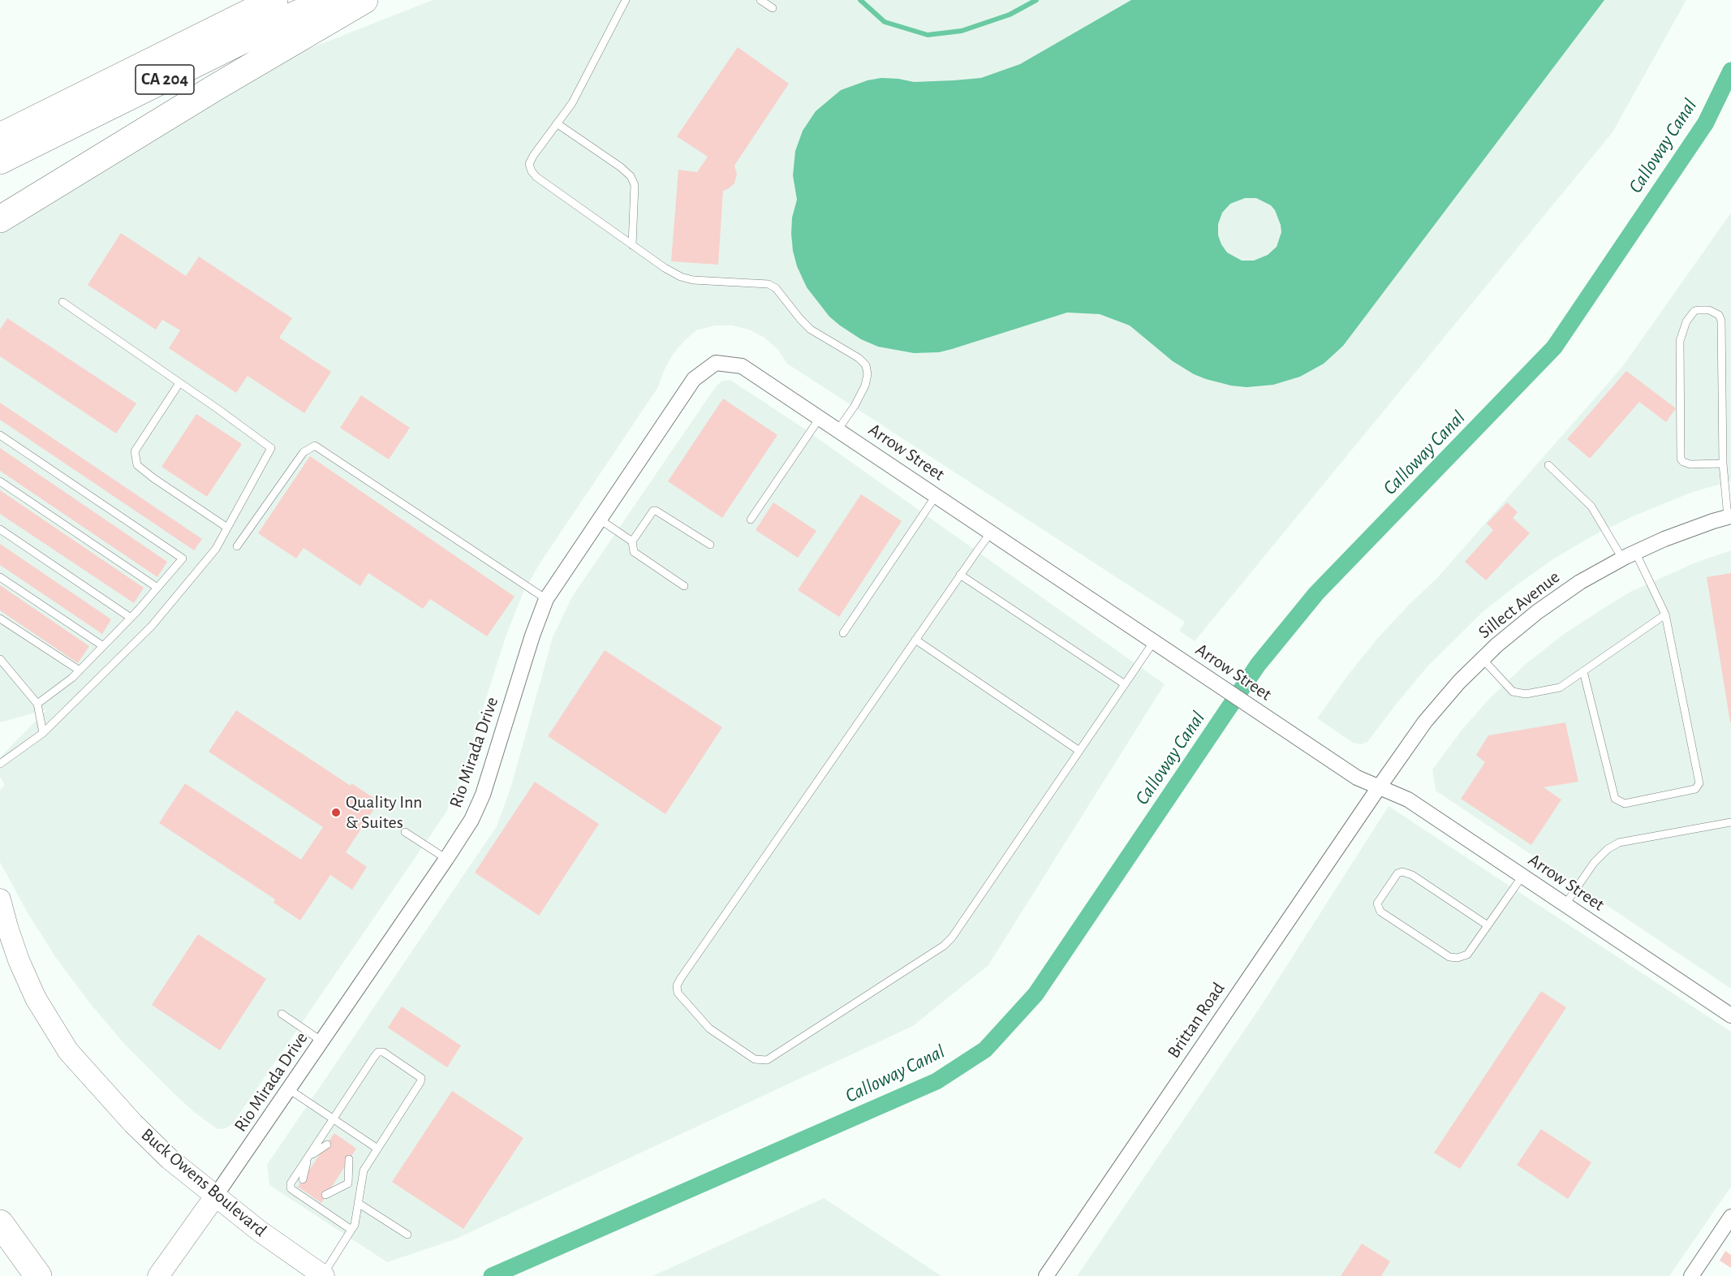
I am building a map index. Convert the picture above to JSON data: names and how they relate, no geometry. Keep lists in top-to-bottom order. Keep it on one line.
{"streets":{"highway":["CA 204"],"main road":["Buck Owens Boulevard"],"street":["Arrow Street","Sillect Avenue","Rio Mirada Drive","Brittan Road"]},"crossings":[["Arrow Street","Sillect Avenue"],["Arrow Street","Rio Mirada Drive"],["Arrow Street","Brittan Road"],["Sillect Avenue","Brittan Road"],["Rio Mirada Drive","Buck Owens Boulevard"]],"water":["Calloway Canal"],"places":["Quality Inn & Suites"]}
